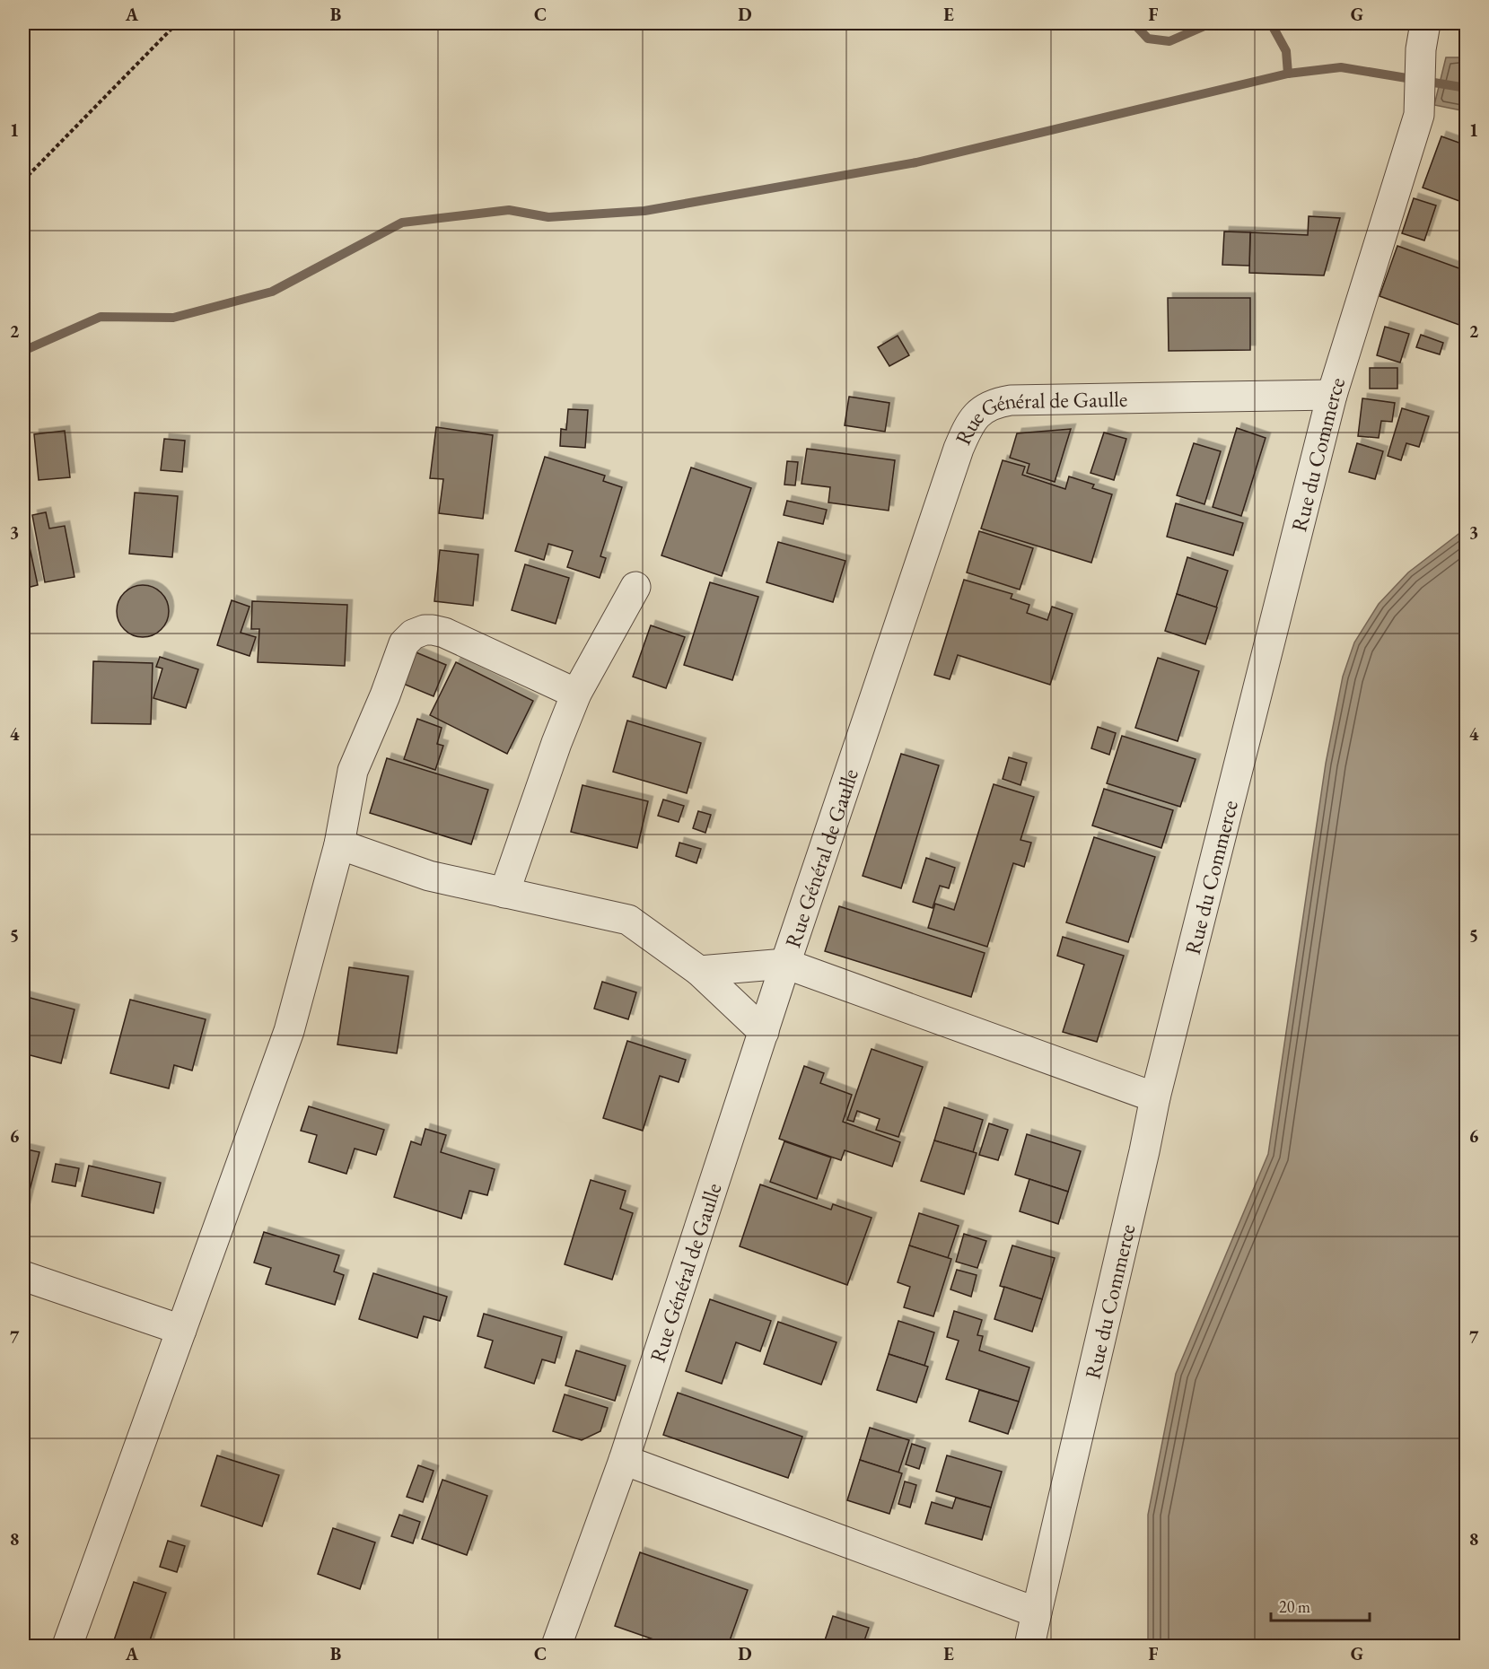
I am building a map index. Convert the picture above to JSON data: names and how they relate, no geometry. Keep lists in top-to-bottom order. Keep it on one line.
{"streets":{"street":["Rue Général de Gaulle","Rue du Commerce"]},"crossings":[["Rue Général de Gaulle","Rue du Commerce"]],"scale_bar":"20 m","grid":{"columns":["A","B","C","D","E","F","G"],"rows":["1","2","3","4","5","6","7","8"]}}
